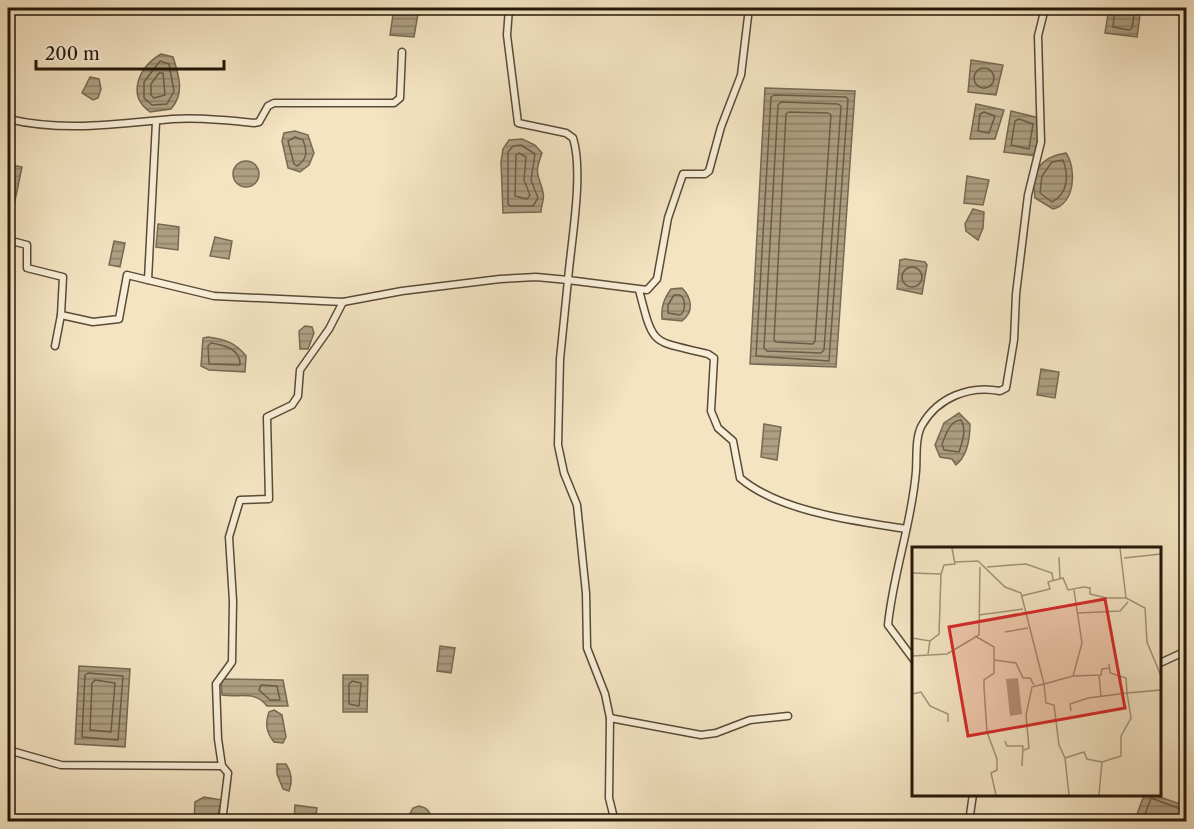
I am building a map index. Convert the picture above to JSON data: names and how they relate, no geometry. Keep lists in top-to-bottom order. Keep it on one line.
{"scale_bar":"200 m"}
